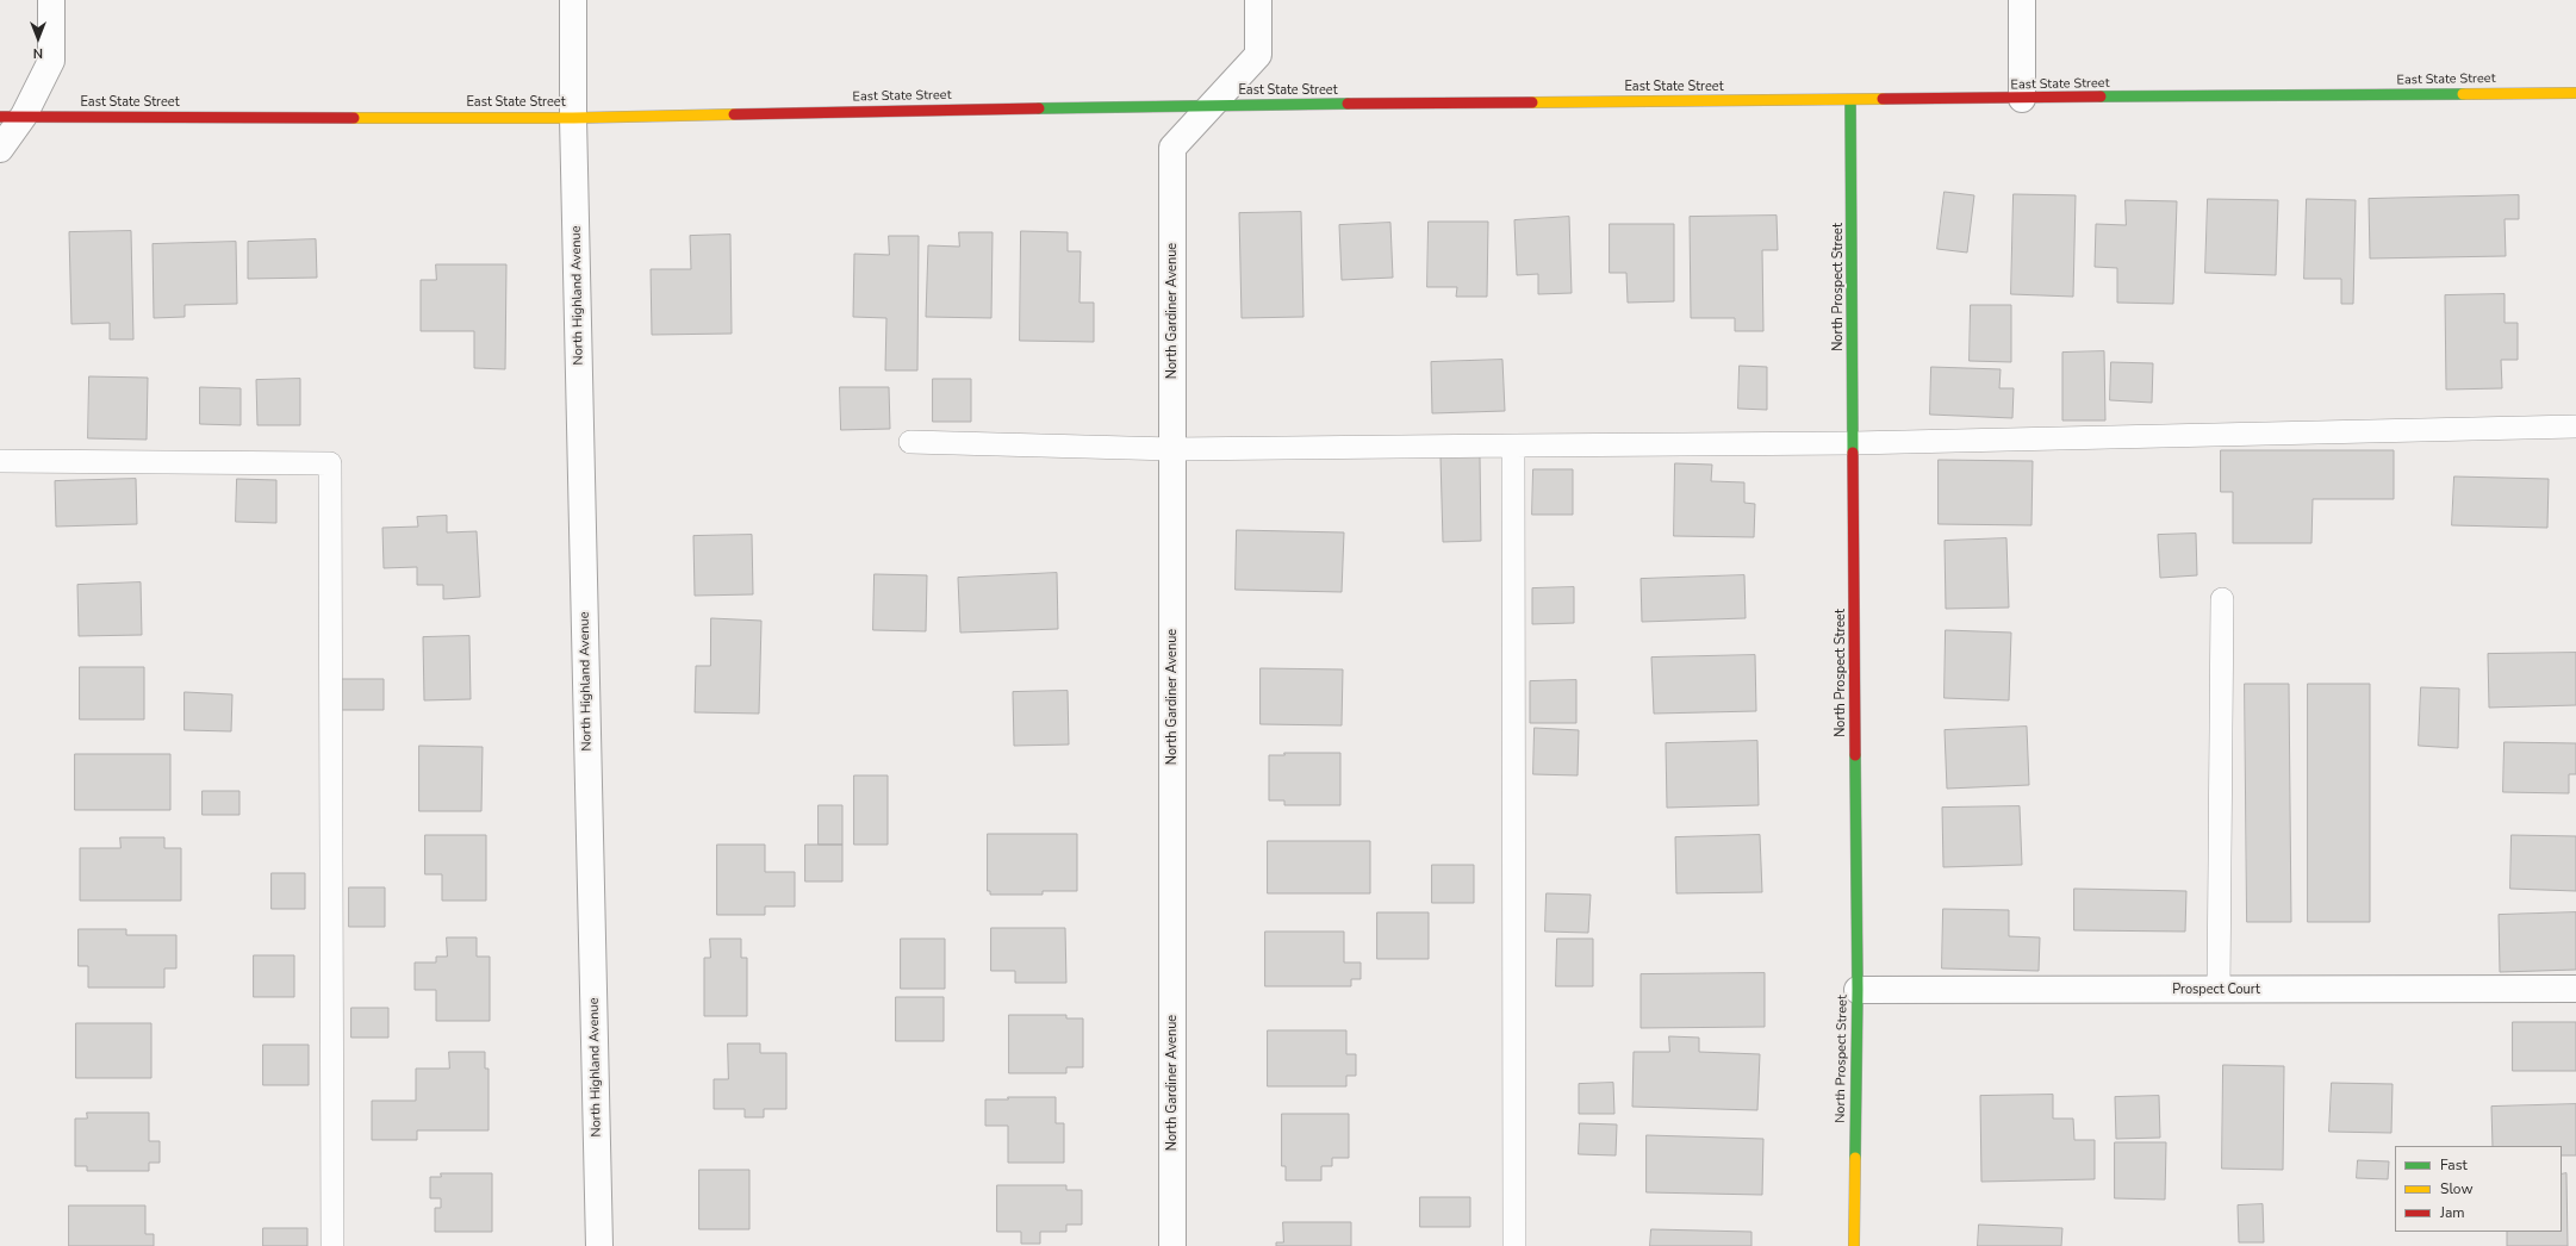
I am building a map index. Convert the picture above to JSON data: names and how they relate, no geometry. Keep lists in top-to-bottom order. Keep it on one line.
{"streets":{"main road":["East State Street","North Prospect Street"],"street":["North Highland Avenue","North Gardiner Avenue","Prospect Court"]},"crossings":[["East State Street","North Prospect Street"],["East State Street","North Highland Avenue"],["East State Street","North Gardiner Avenue"],["North Prospect Street","Prospect Court"]],"legend":["Fast","Slow","Jam"],"north":"bottom"}
